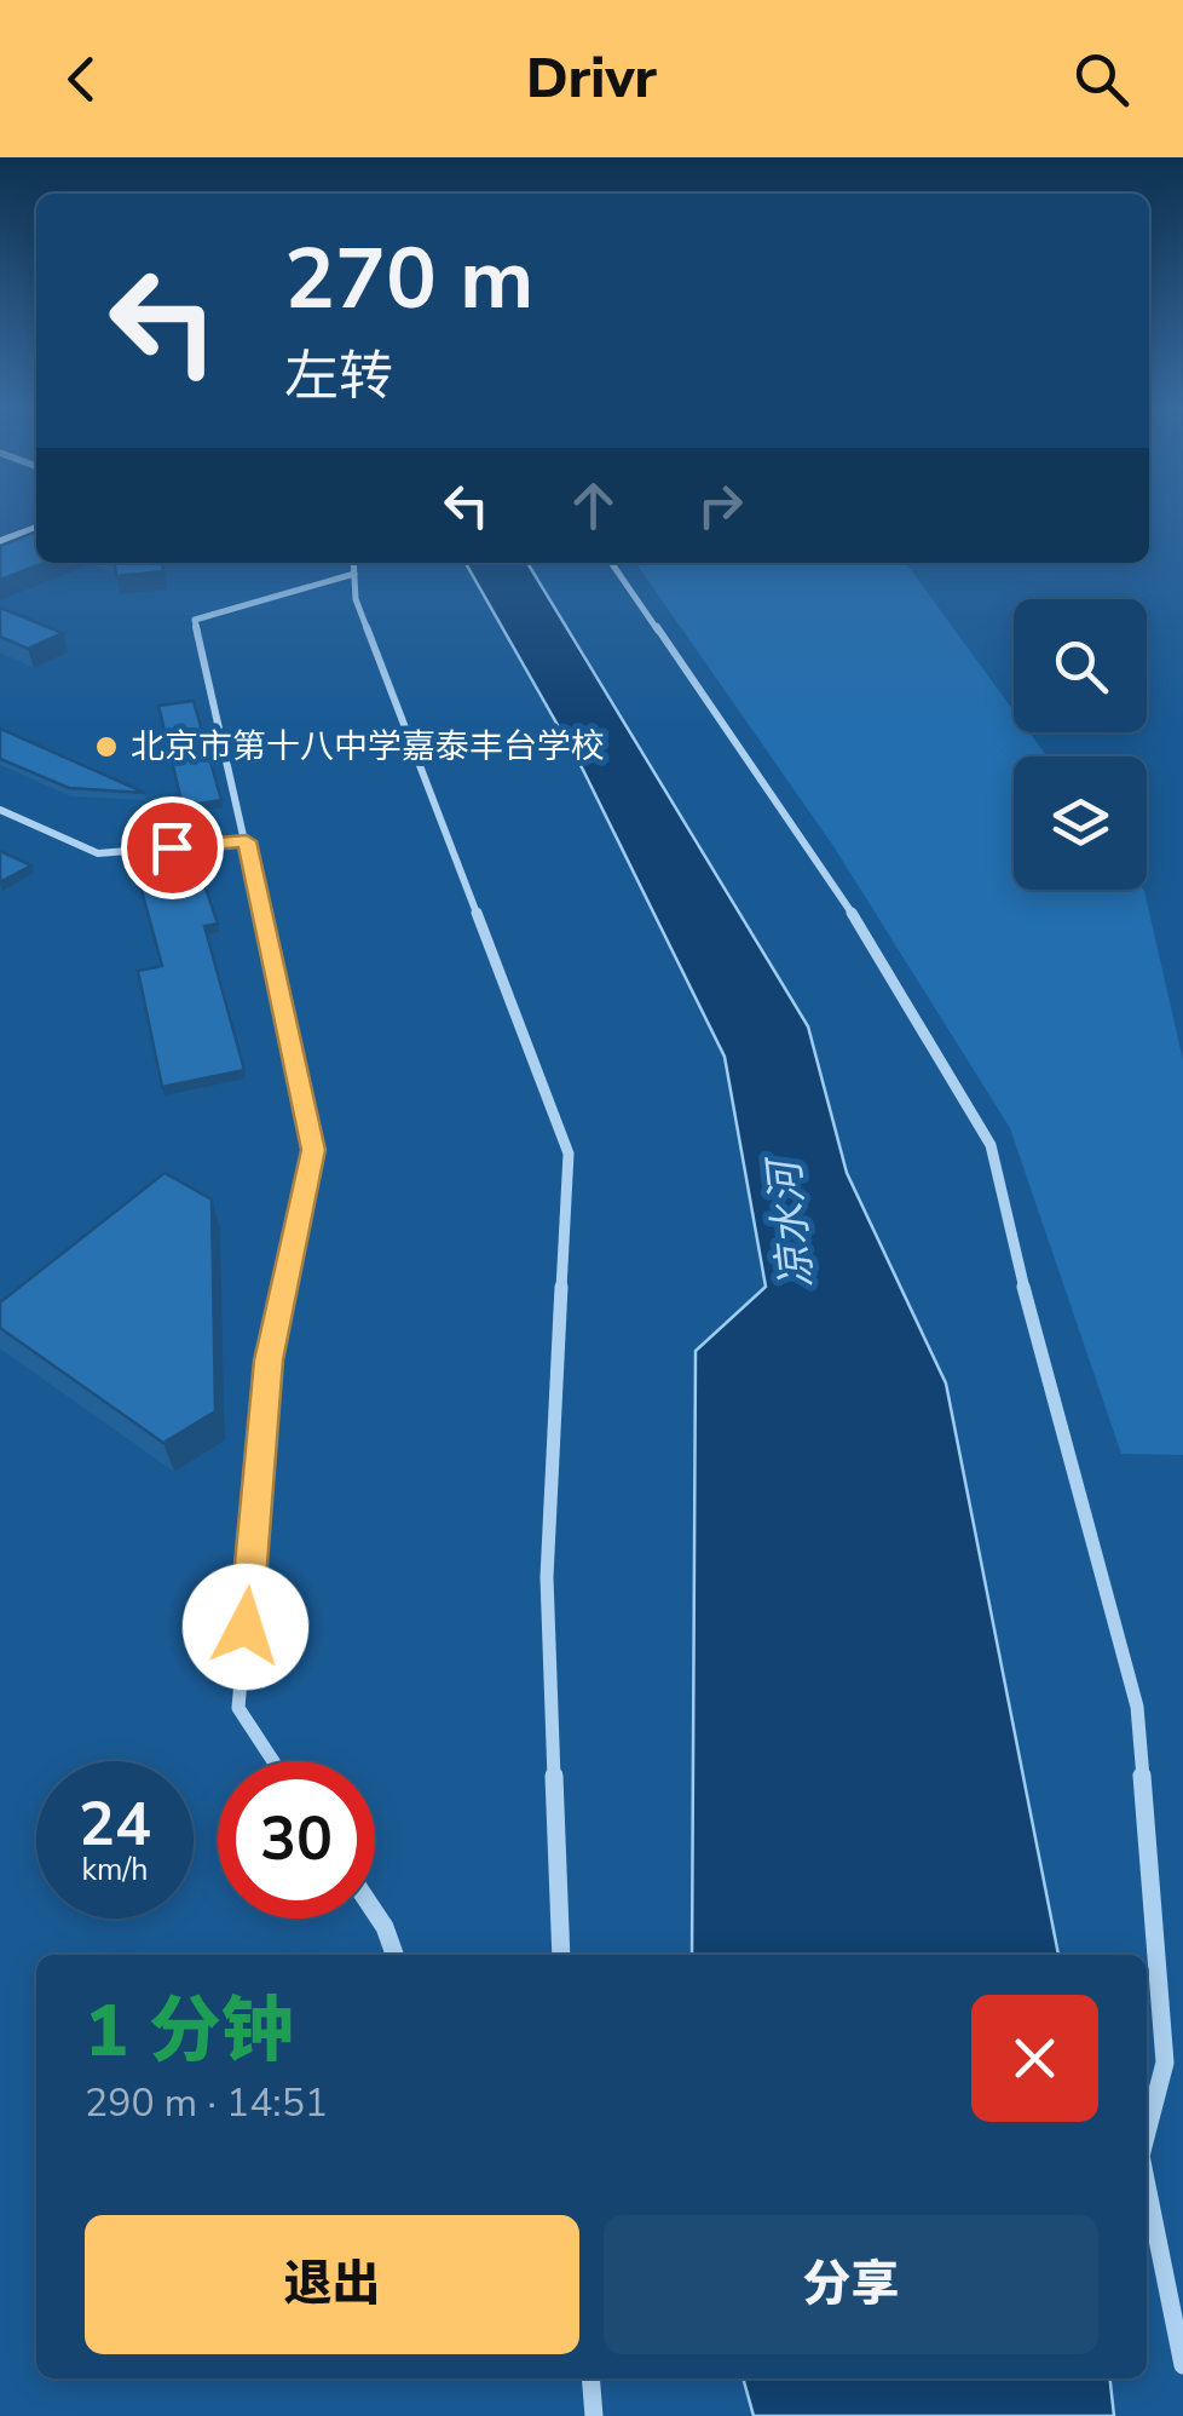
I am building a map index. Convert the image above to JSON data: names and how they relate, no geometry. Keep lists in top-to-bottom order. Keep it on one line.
{"water":["凉水河"],"places":["北京市第十八中学嘉泰丰台学校"],"page":{"header":"Drivr","turn":["270 m","左转"],"speed":"24 km/h","limit":"30","heading":["1 分钟","290 m · 14:51"],"buttons":["退出","分享"]}}
